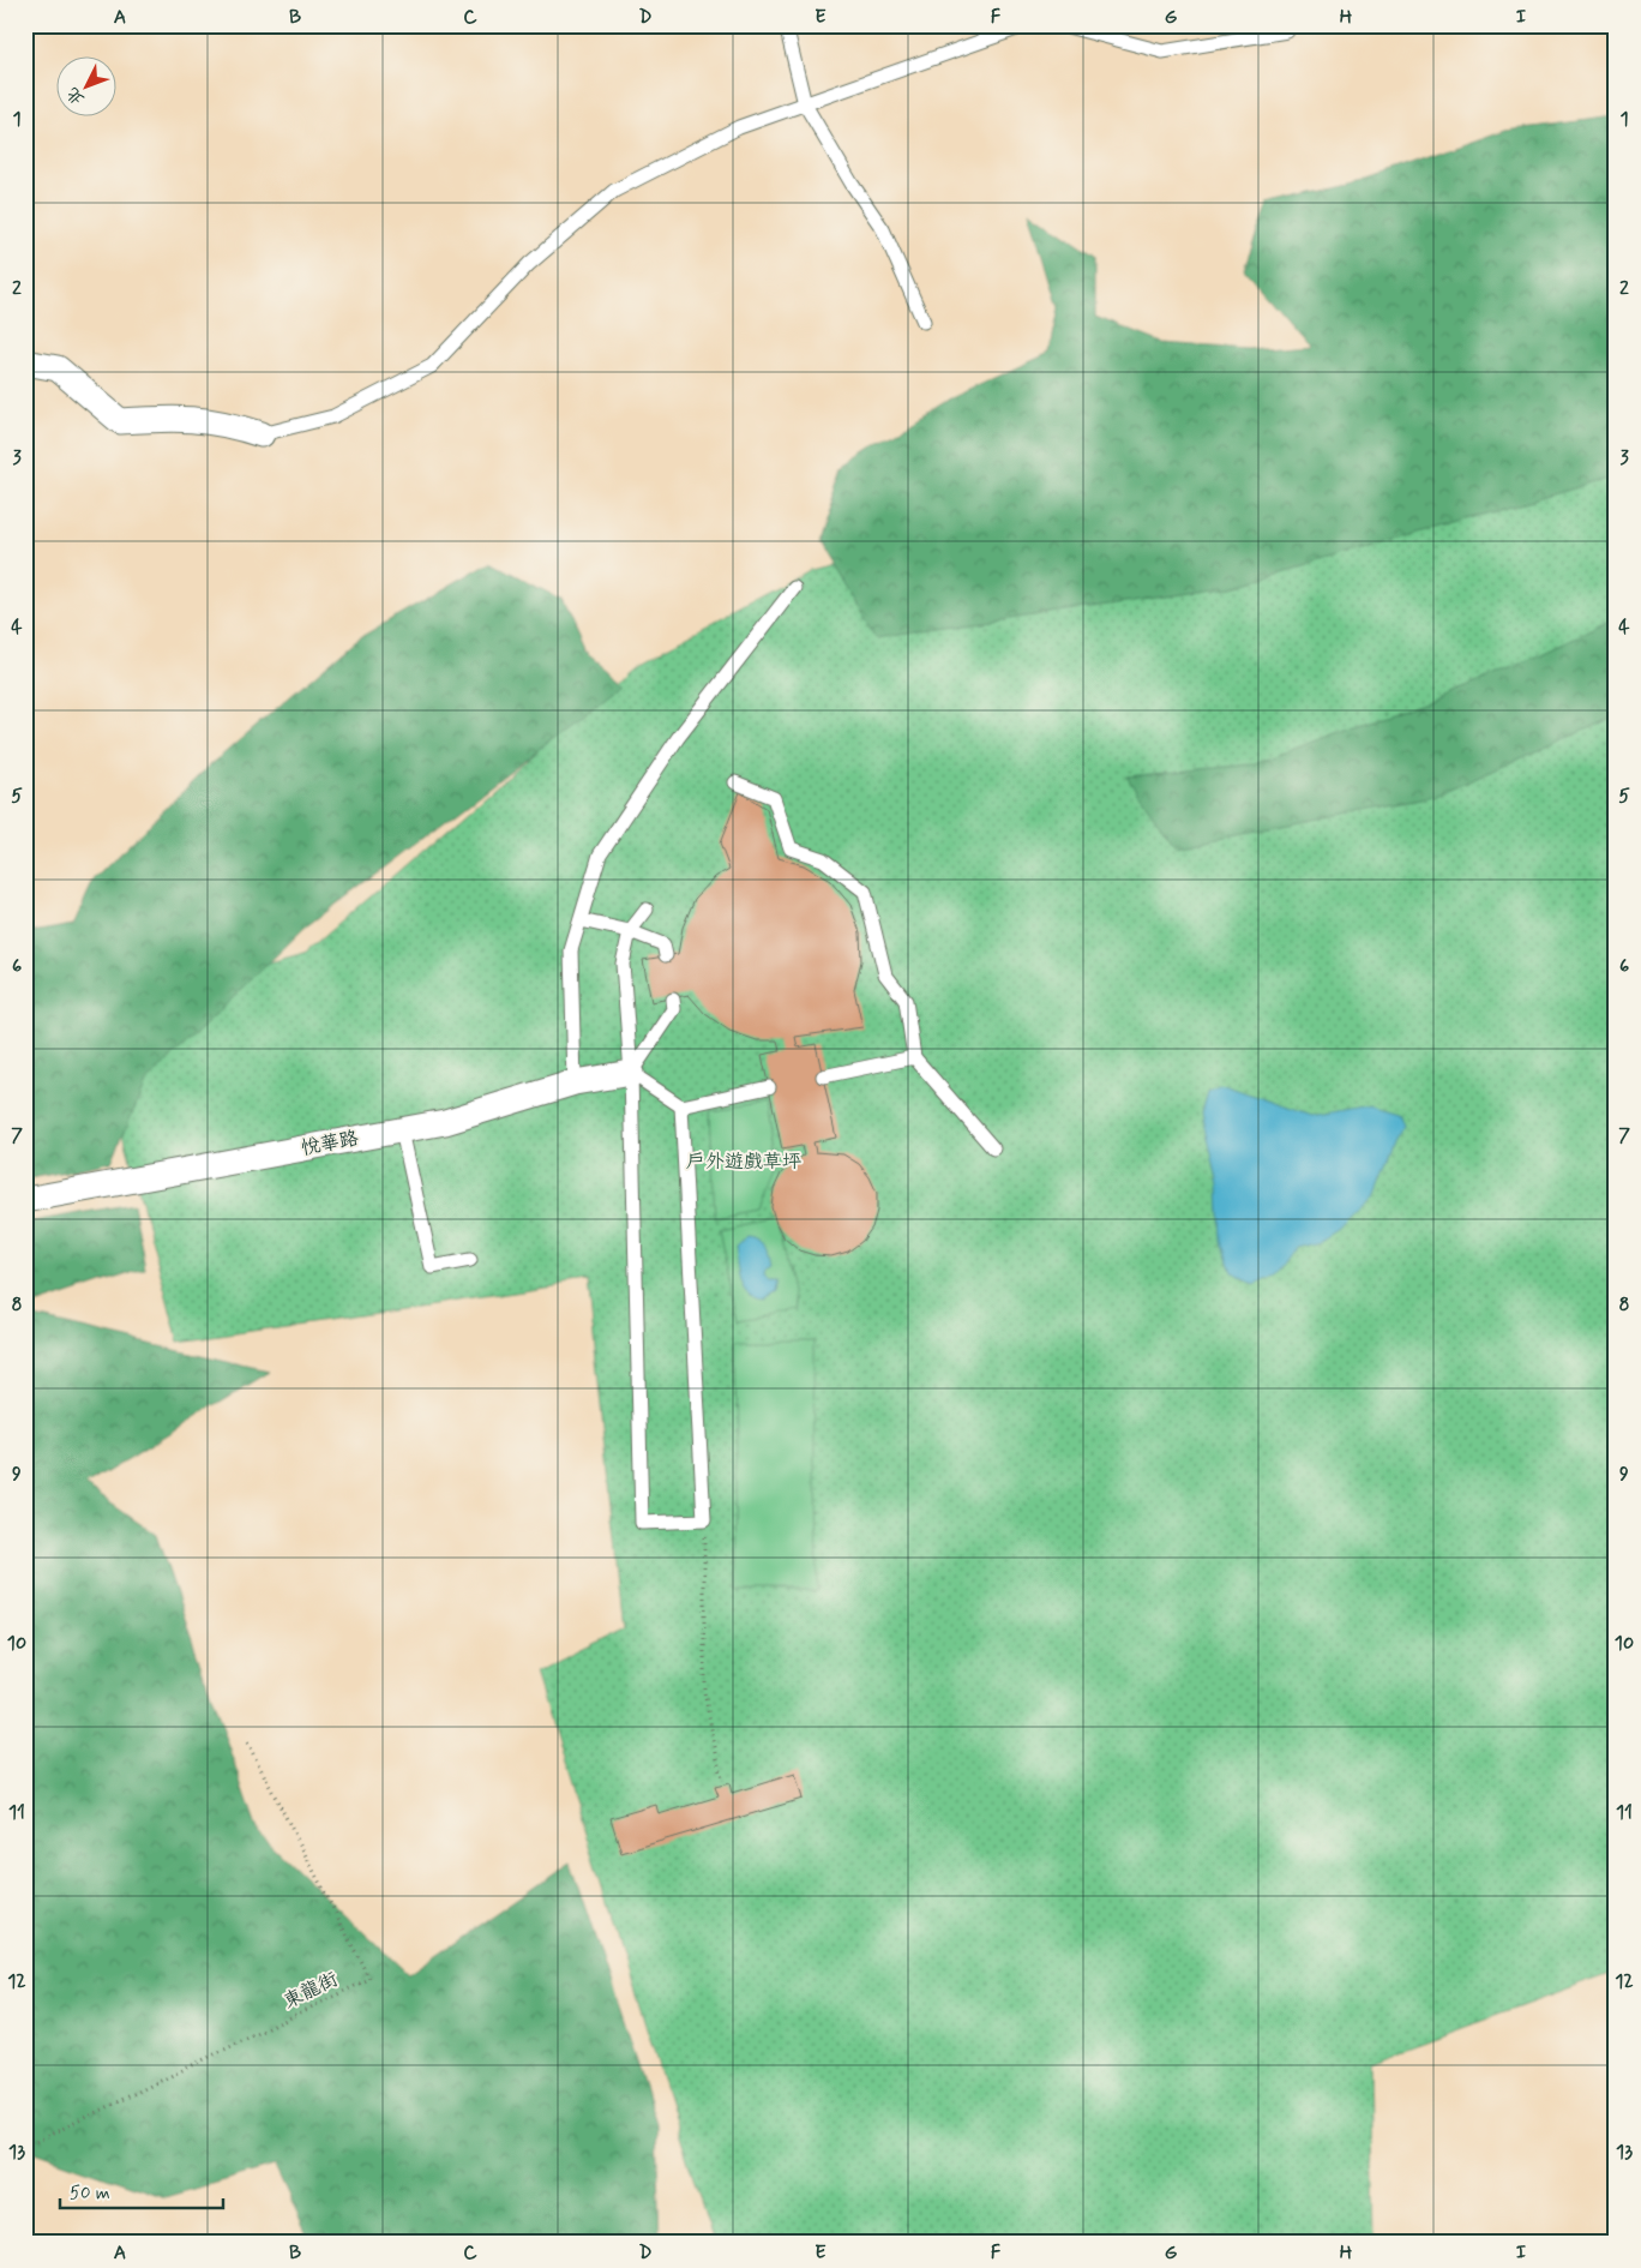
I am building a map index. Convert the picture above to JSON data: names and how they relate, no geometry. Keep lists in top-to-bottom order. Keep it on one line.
{"streets":{"street":["悅華路"],"path":["東龍街"]},"parks":["戶外遊戲草坪"],"scale_bar":"50 m","north":"bottom left","grid":{"columns":["A","B","C","D","E","F","G","H","I"],"rows":["1","2","3","4","5","6","7","8","9","10","11","12","13"]}}
